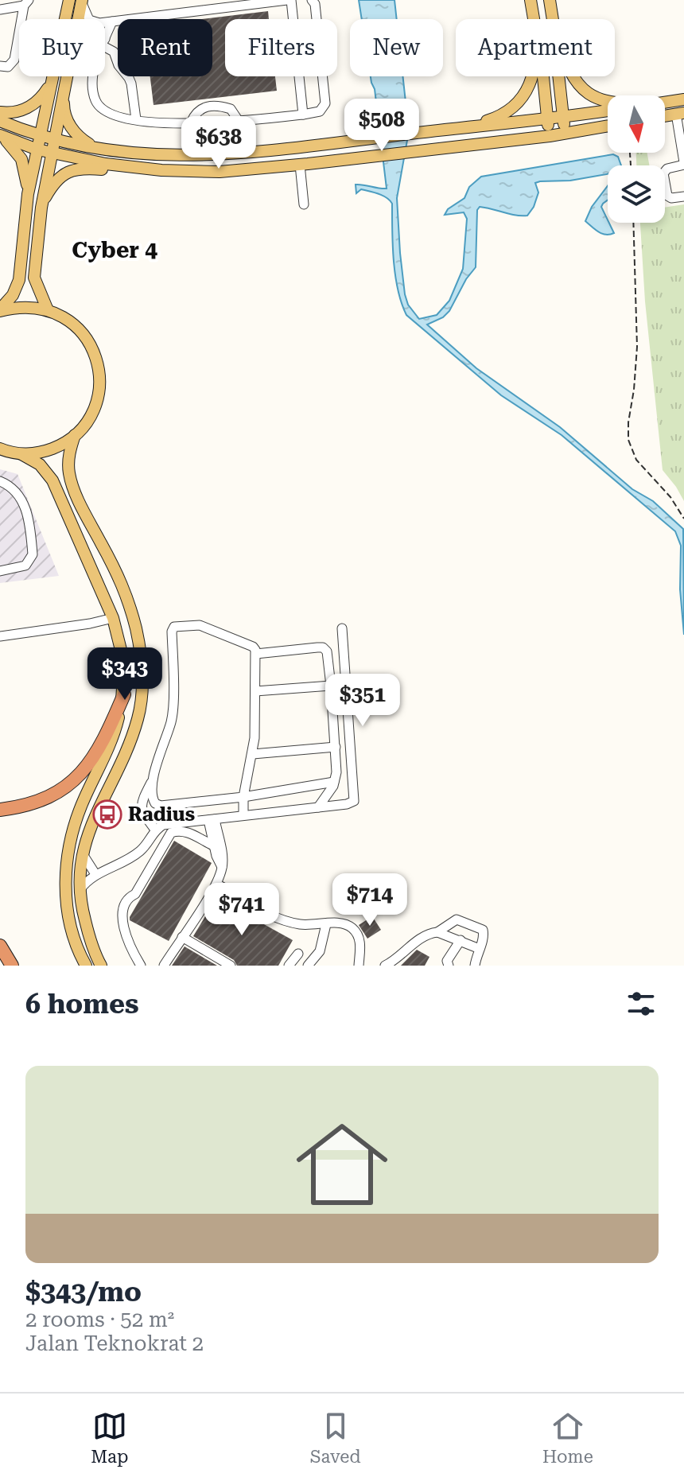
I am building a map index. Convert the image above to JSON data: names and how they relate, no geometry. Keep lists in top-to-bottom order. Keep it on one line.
{"districts":["Cyber 4"],"places":{"bus stop":["Radius"]},"north":"bottom","page":{"chip":["Buy","Rent","Filters","New","Apartment"],"price":["$508","$638","$343","$351","$714","$741"],"heading":"6 homes","list":[{"name":"$343/mo","note":"2 rooms · 52 m² · Jalan Teknokrat 2"}],"tabs":["Map","Saved","Home"]}}
